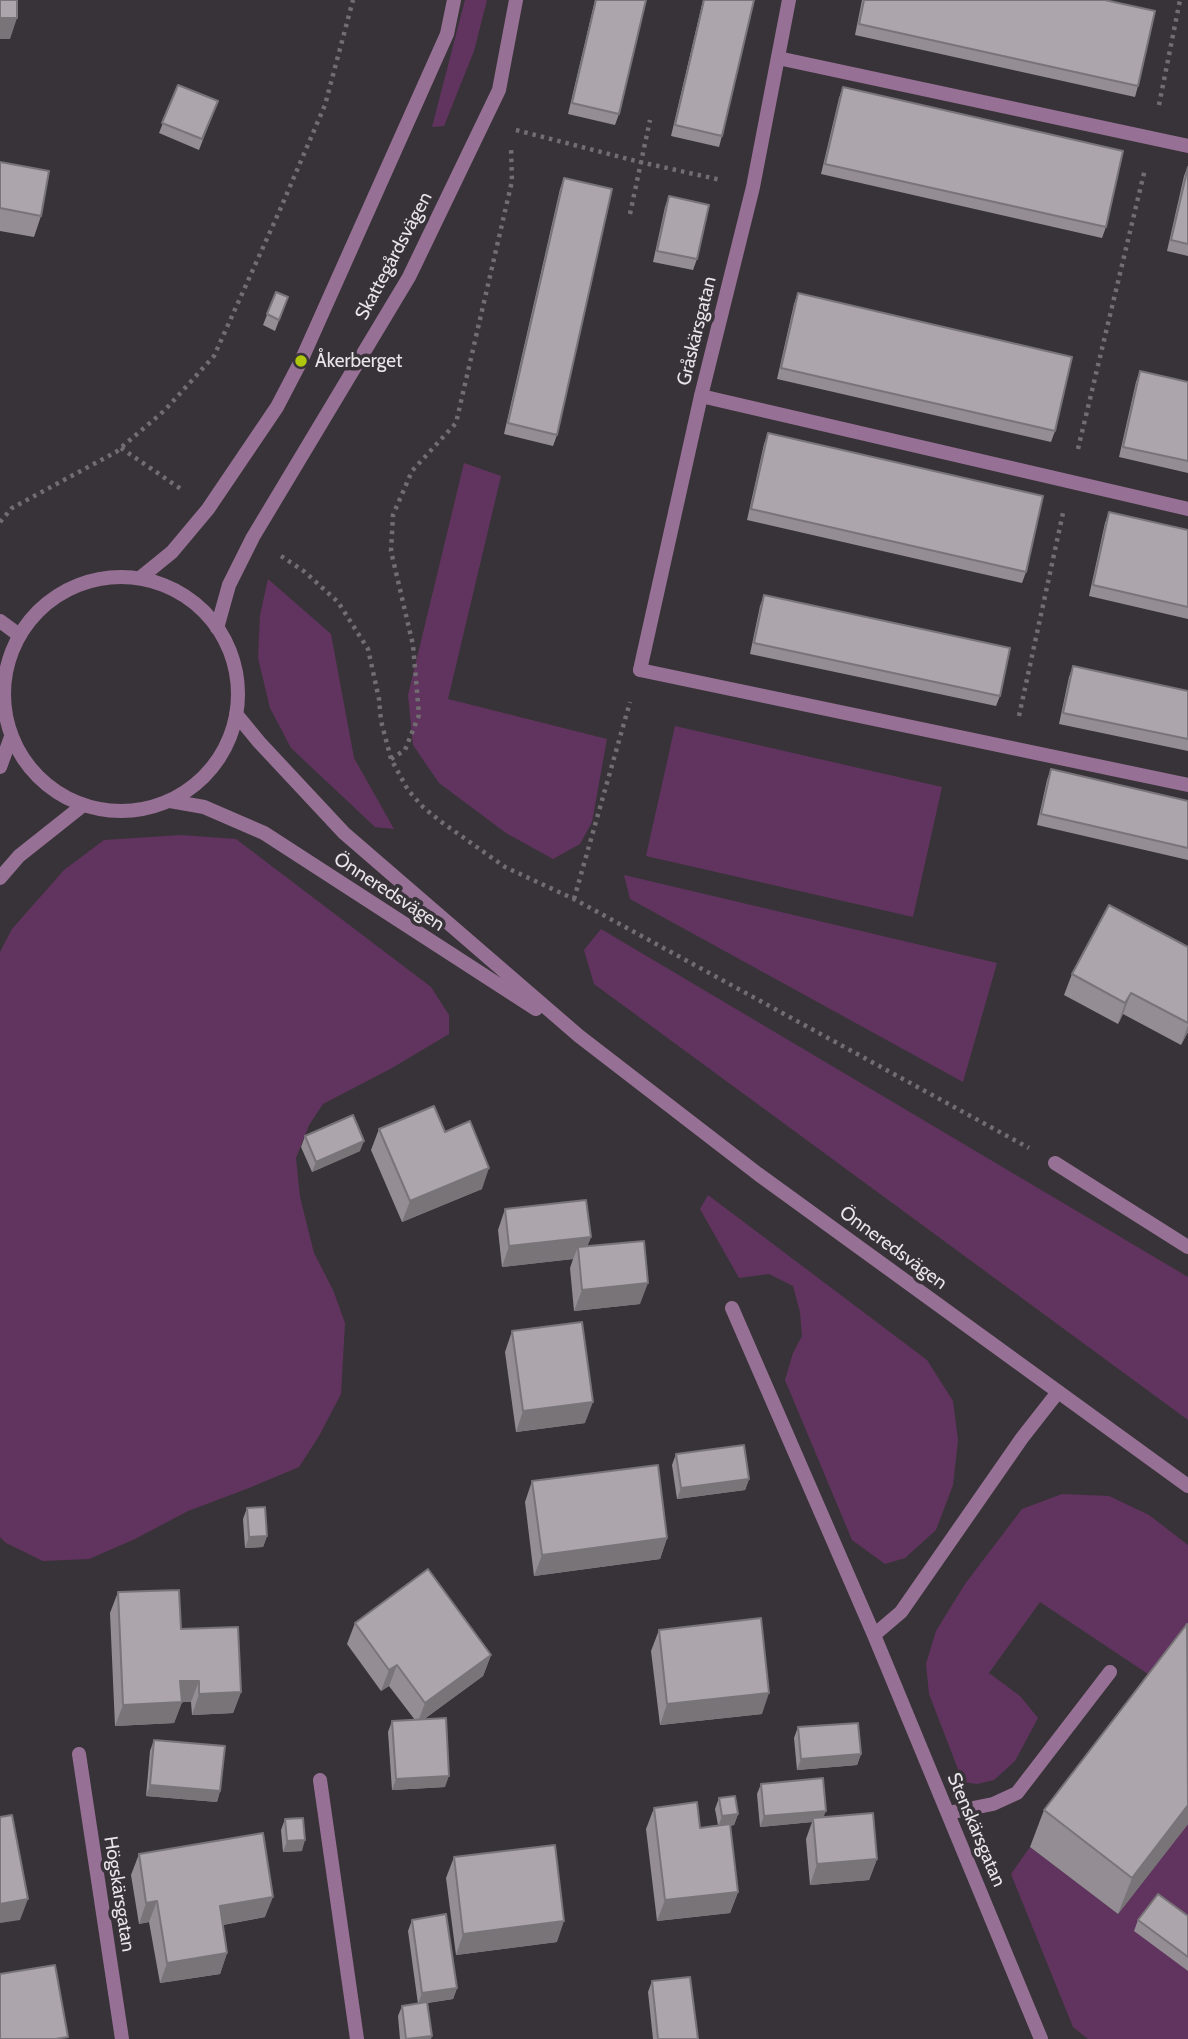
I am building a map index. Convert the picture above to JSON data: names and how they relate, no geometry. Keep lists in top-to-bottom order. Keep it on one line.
{"streets":{"street":["Skattegårdsvägen","Gråskärsgatan","Önneredsvägen","Stenskärsgatan","Högskärsgatan"]},"crossings":[["Skattegårdsvägen","Önneredsvägen"]],"places":["Åkerberget"]}
